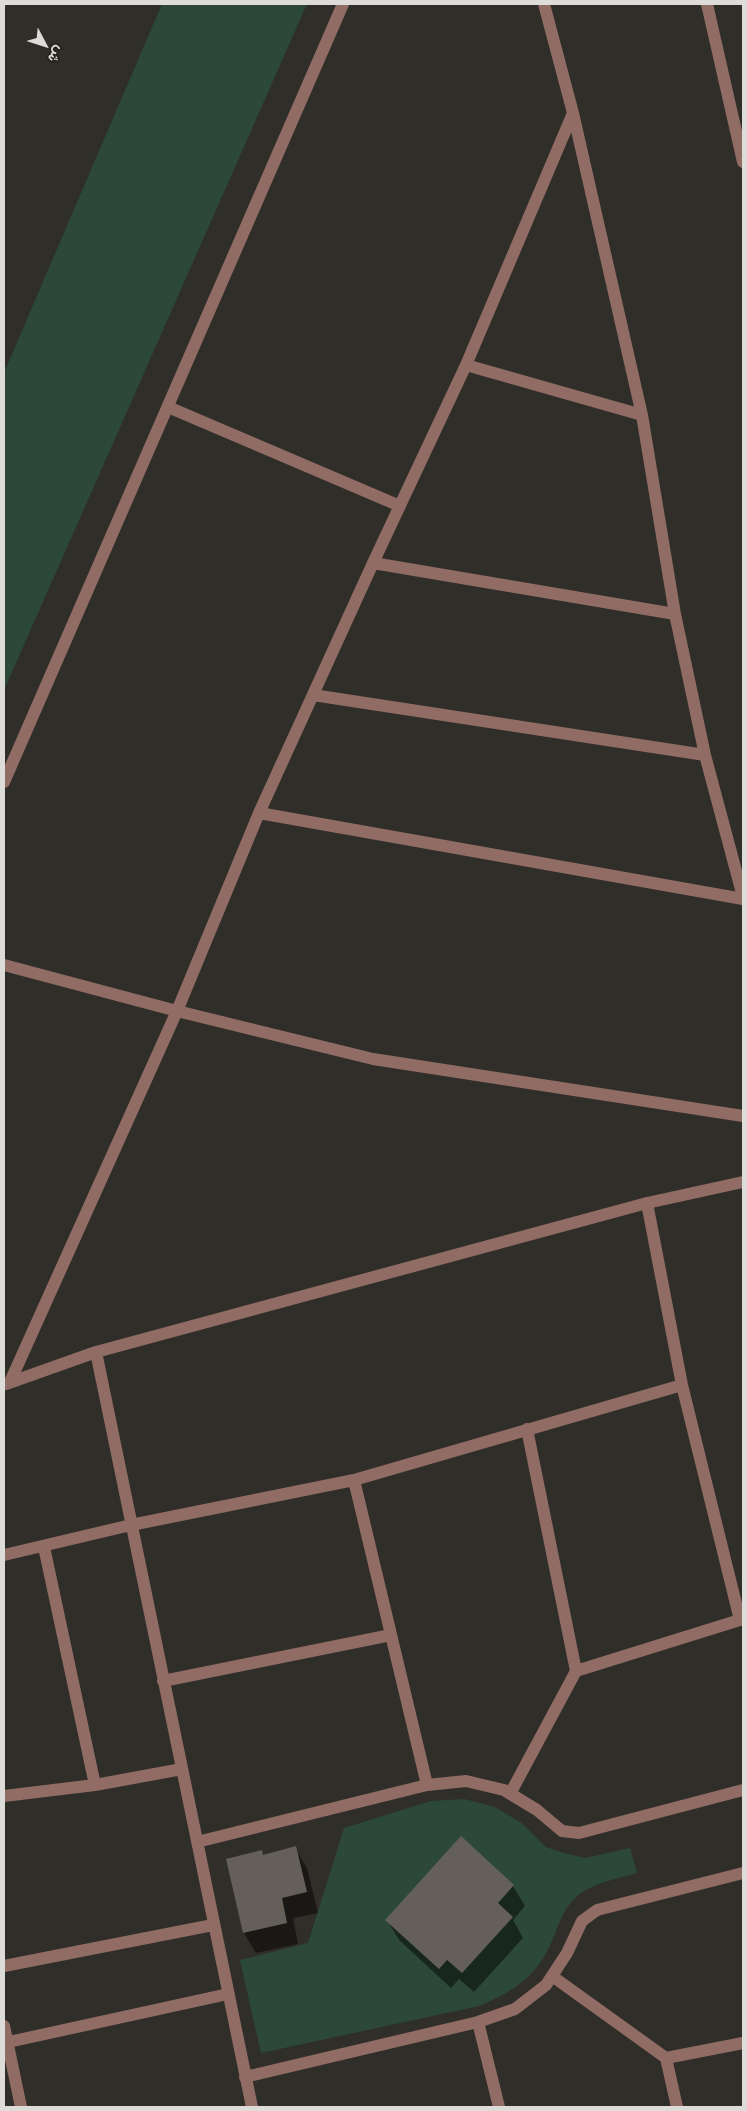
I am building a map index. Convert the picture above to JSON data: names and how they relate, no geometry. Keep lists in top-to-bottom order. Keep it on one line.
{"north":"bottom right"}
